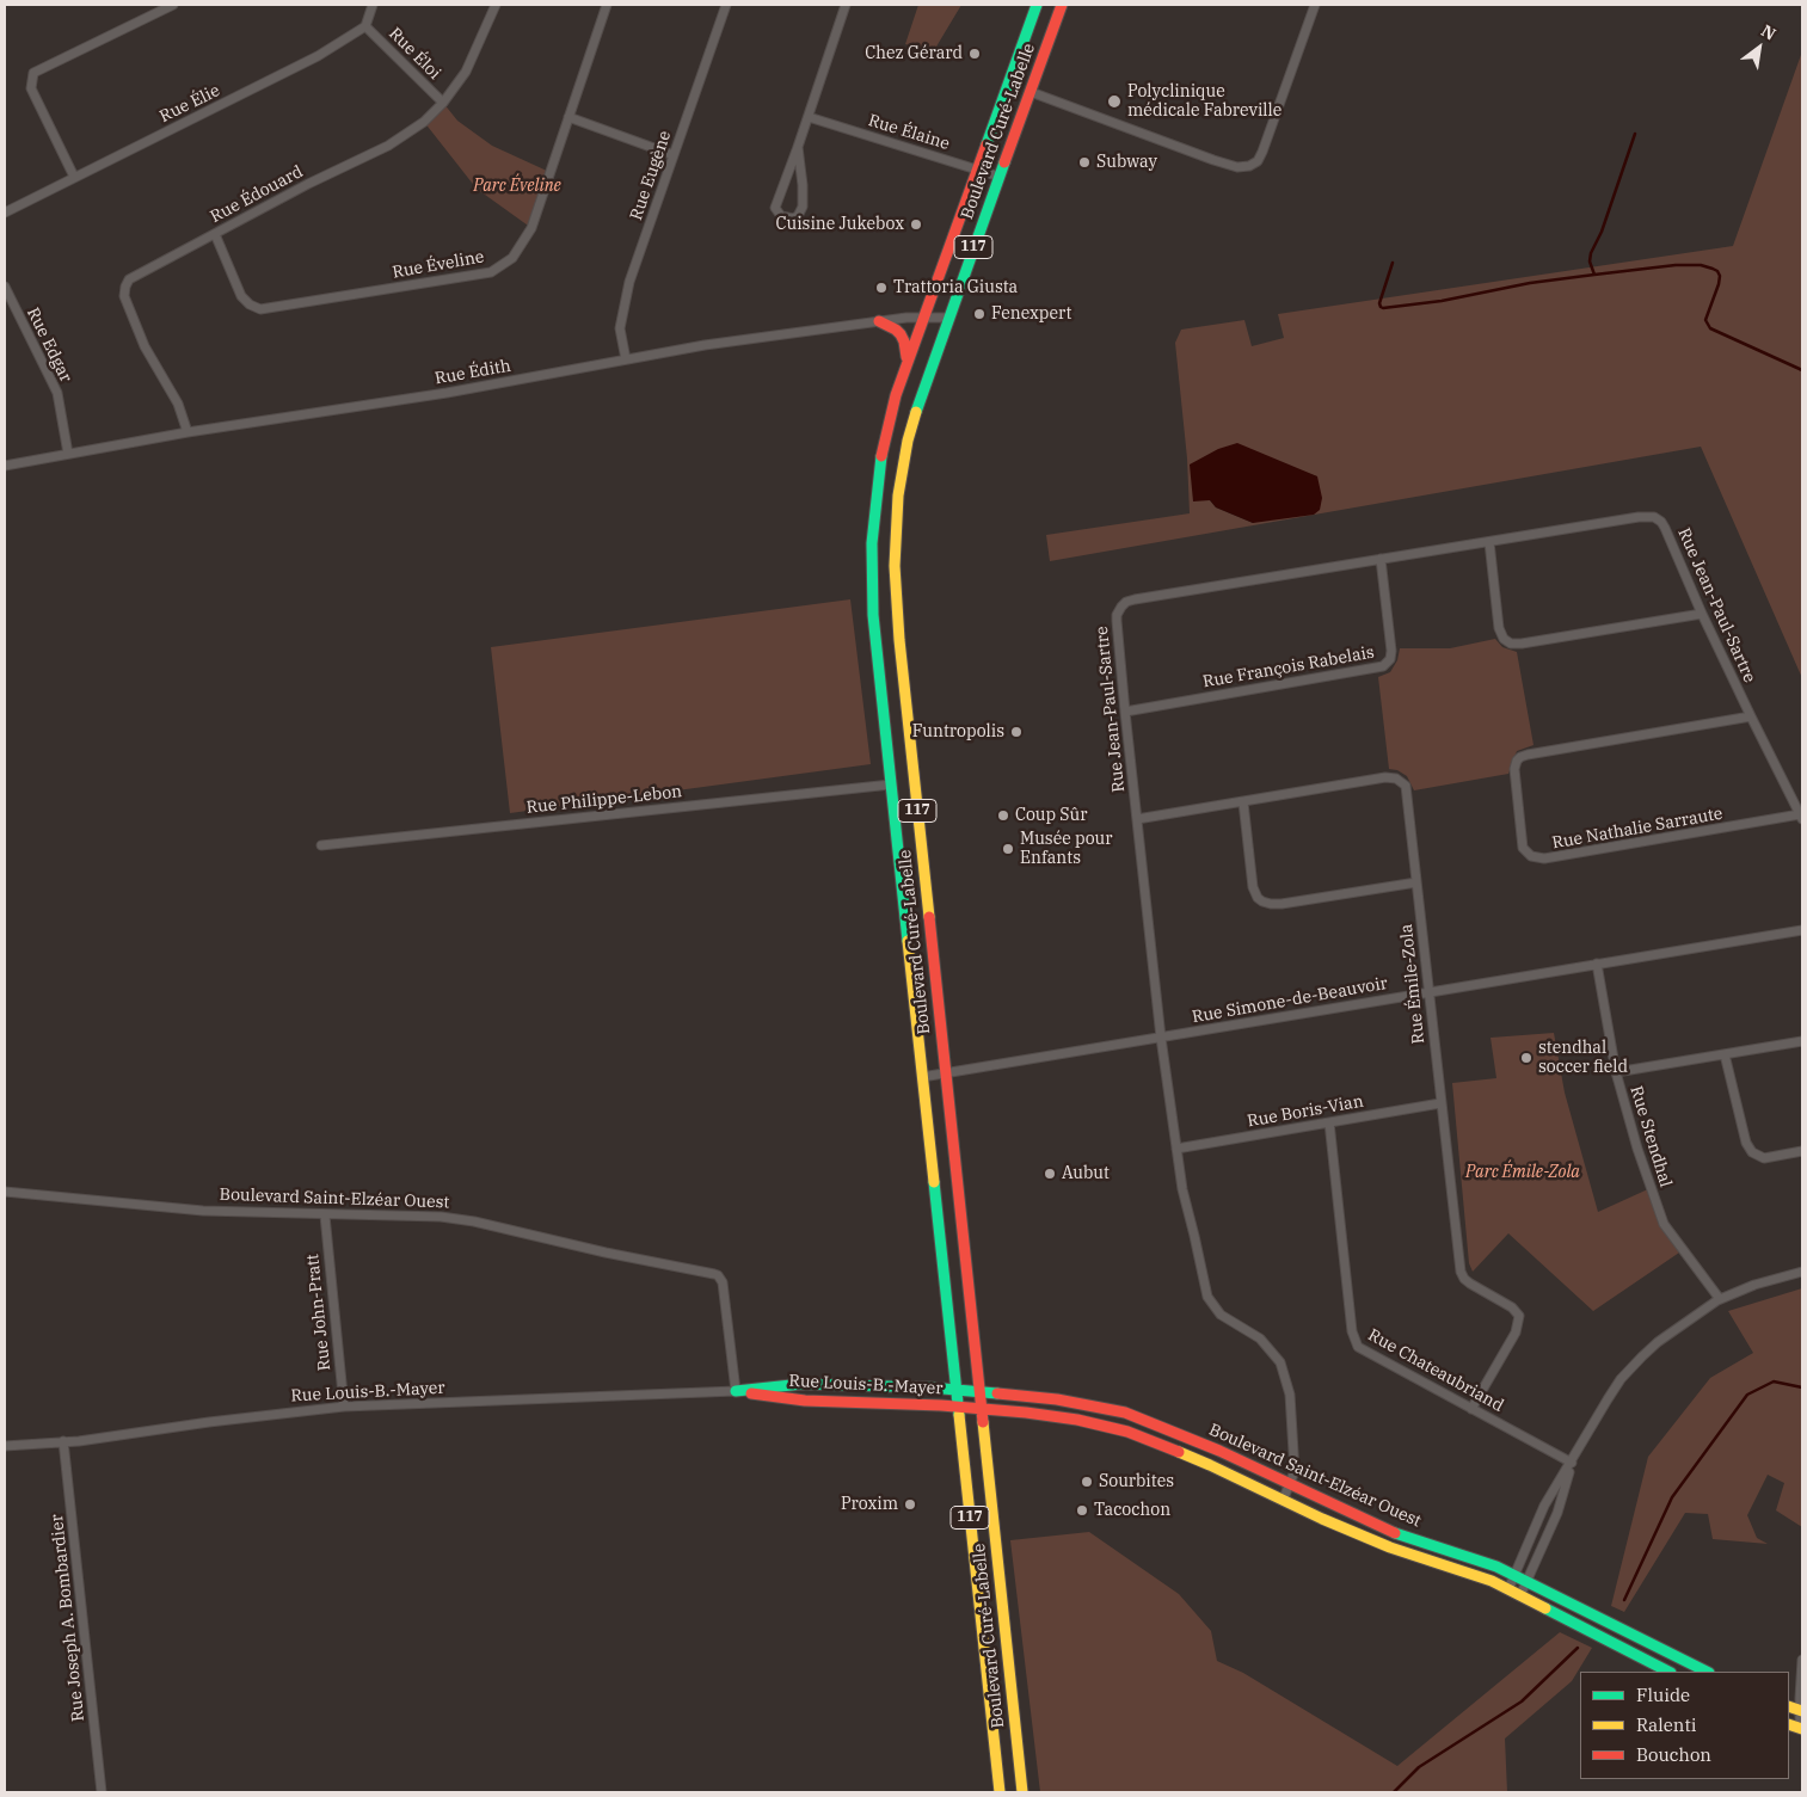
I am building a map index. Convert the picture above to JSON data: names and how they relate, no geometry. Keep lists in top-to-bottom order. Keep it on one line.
{"streets":{"main road":["Boulevard Curé-Labelle","117","Boulevard Saint-Elzéar Ouest","Rue Louis-B.-Mayer"],"street":["Rue Éloi","Rue Élie","Rue Élaine","Rue Eugène","Rue Édouard","Rue Éveline","Rue Edgar","Rue Édith","Rue Jean-Paul-Sartre","Rue François Rabelais","Rue Philippe-Lebon","Rue Nathalie Sarraute","Rue Émile-Zola","Rue Simone-de-Beauvoir","Rue Boris-Vian","Rue Stendhal","Rue John-Pratt","Rue Chateaubriand","Rue Joseph A. Bombardier"]},"crossings":[["Rue Éloi","Rue Élie"],["Rue Éloi","Rue Édouard"],["Boulevard Curé-Labelle","Rue Élaine"],["Boulevard Curé-Labelle","Rue Édith"],["Boulevard Curé-Labelle","Rue Philippe-Lebon"],["Boulevard Curé-Labelle","Rue Simone-de-Beauvoir"],["Boulevard Curé-Labelle","Boulevard Saint-Elzéar Ouest"],["Boulevard Curé-Labelle","Rue Louis-B.-Mayer"],["Rue Eugène","Rue Édith"],["Rue Édouard","Rue Éveline"],["Rue Édouard","Rue Édith"],["Rue Edgar","Rue Édith"],["Rue Jean-Paul-Sartre","Rue François Rabelais"],["Rue Jean-Paul-Sartre","Rue Nathalie Sarraute"],["Rue Jean-Paul-Sartre","Rue Émile-Zola"],["Rue Jean-Paul-Sartre","Rue Simone-de-Beauvoir"],["Rue Jean-Paul-Sartre","Rue Boris-Vian"],["Rue Jean-Paul-Sartre","Boulevard Saint-Elzéar Ouest"],["Rue Émile-Zola","Rue Simone-de-Beauvoir"],["Rue Émile-Zola","Rue Boris-Vian"],["Rue Émile-Zola","Rue Chateaubriand"],["Rue Simone-de-Beauvoir","Rue Stendhal"],["Rue Boris-Vian","Rue Chateaubriand"],["Boulevard Saint-Elzéar Ouest","Rue John-Pratt"],["Boulevard Saint-Elzéar Ouest","Rue Louis-B.-Mayer"],["Rue John-Pratt","Rue Louis-B.-Mayer"],["Rue Louis-B.-Mayer","Rue Joseph A. Bombardier"]],"parks":["Parc Éveline","Parc Émile-Zola"],"places":["Chez Gérard","Polyclinique médicale Fabreville","Subway","Cuisine Jukebox","Trattoria Giusta","Fenexpert","Funtropolis","Coup Sûr","Musée pour Enfants","stendhal soccer field","Aubut","Sourbites","Proxim","Tacochon"],"legend":["Fluide","Ralenti","Bouchon"],"north":"top right"}
